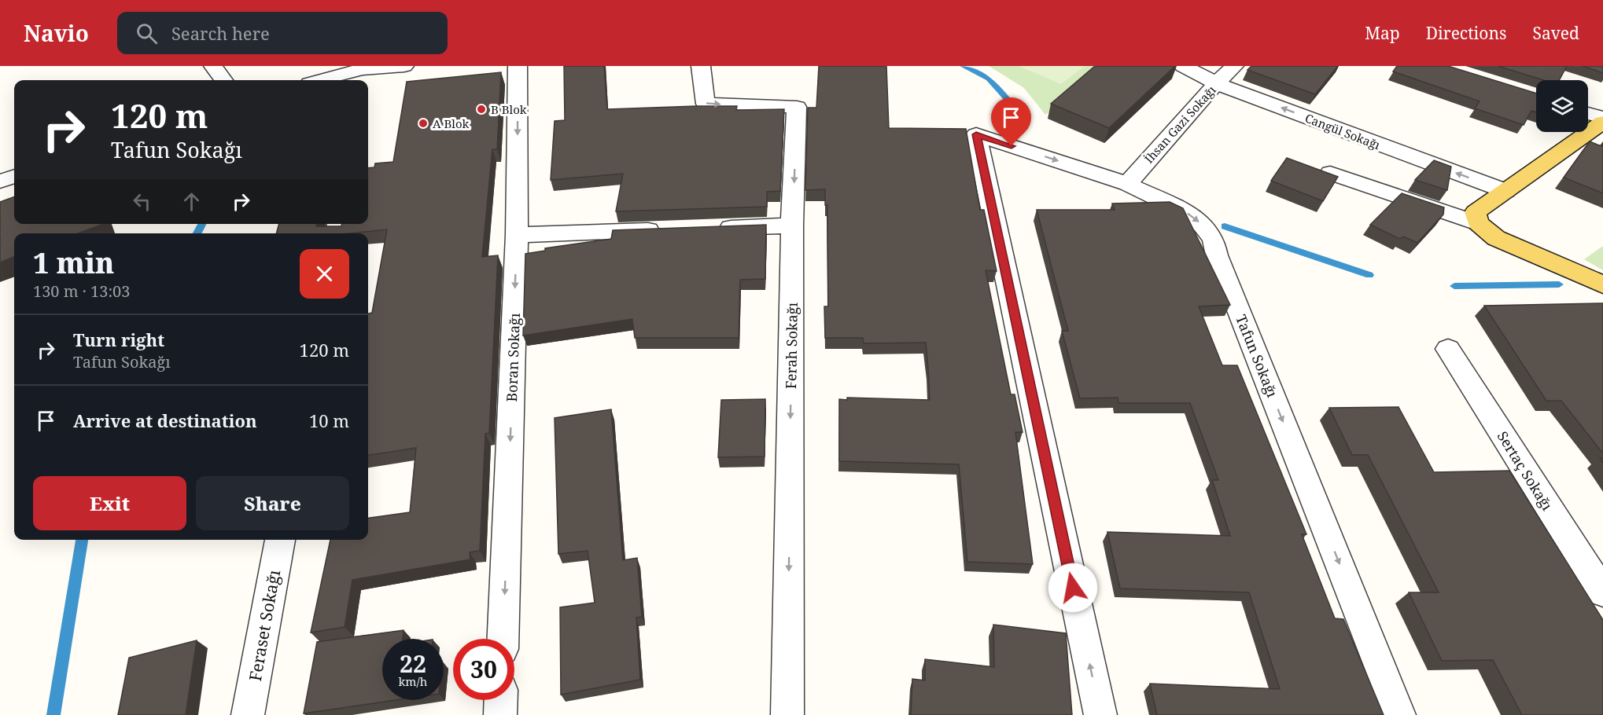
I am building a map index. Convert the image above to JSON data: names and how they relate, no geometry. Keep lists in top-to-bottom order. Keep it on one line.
{"streets":{"street":["İhsan Gazi Sokağı","Cangül Sokağı","Ferah Sokağı","Tafun Sokağı","Boran Sokağı","Sertaç Sokağı","Feraset Sokağı"]},"crossings":[["İhsan Gazi Sokağı","Cangül Sokağı"],["İhsan Gazi Sokağı","Tafun Sokağı"]],"one_way":["Ferah Sokağı","Boran Sokağı"],"places":["B Blok","A Blok"],"page":{"header":"Navio","search":"Search here","nav":["Map","Directions","Saved"],"turn":["120 m","Tafun Sokağı"],"heading":["1 min","130 m · 13:03"],"list":[{"name":"Turn right","note":"Tafun Sokağı","value":"120 m"},{"name":"Arrive at destination","value":"10 m"}],"buttons":["Exit","Share"],"speed":"22 km/h","limit":"30"}}
